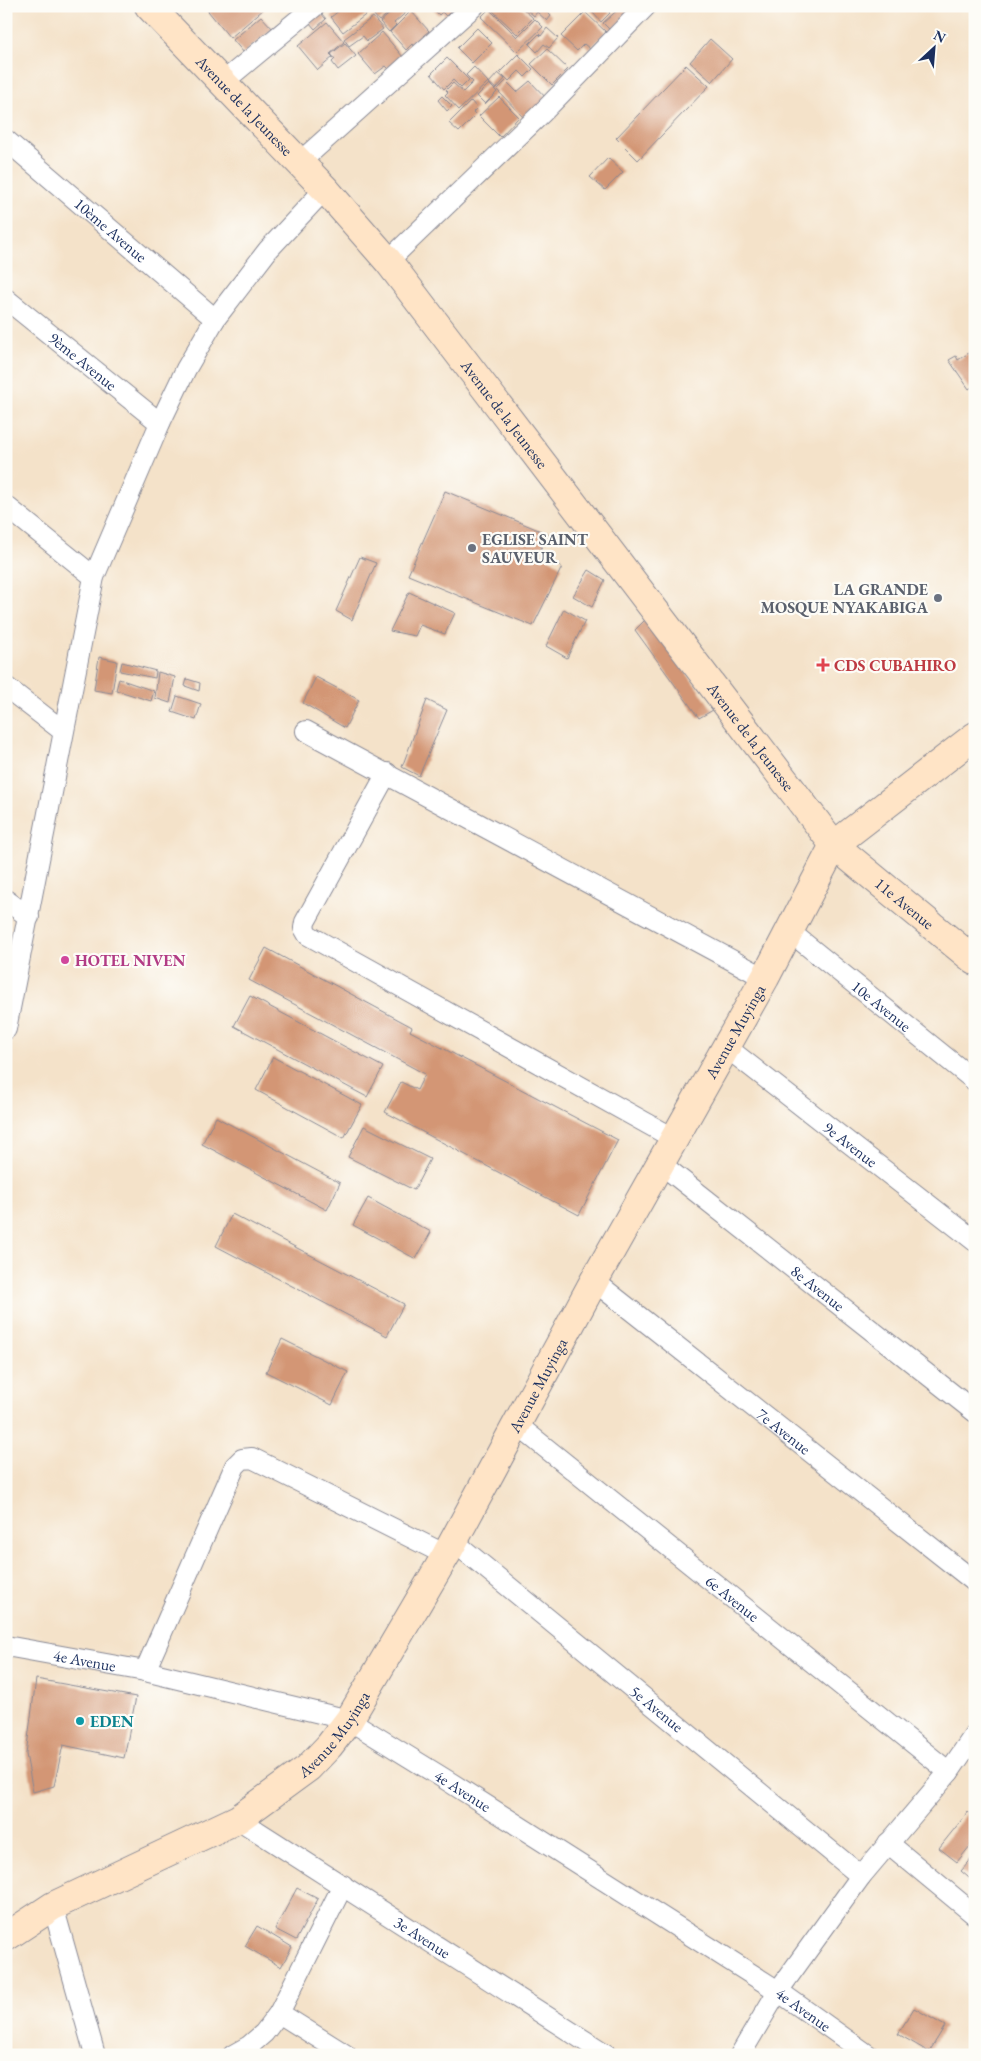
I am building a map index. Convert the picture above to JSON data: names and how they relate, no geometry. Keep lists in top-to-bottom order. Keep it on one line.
{"streets":{"street":["Avenue de la Jeunesse","10ème Avenue","9ème Avenue","11e Avenue","10e Avenue","Avenue Muyinga","9e Avenue","8e Avenue","7e Avenue","6e Avenue","4e Avenue","5e Avenue","3e Avenue"]},"crossings":[["Avenue de la Jeunesse","11e Avenue"],["Avenue de la Jeunesse","Avenue Muyinga"],["11e Avenue","Avenue Muyinga"],["10e Avenue","Avenue Muyinga"],["Avenue Muyinga","9e Avenue"],["Avenue Muyinga","8e Avenue"],["Avenue Muyinga","7e Avenue"],["Avenue Muyinga","6e Avenue"],["Avenue Muyinga","4e Avenue"],["Avenue Muyinga","5e Avenue"],["Avenue Muyinga","3e Avenue"],["4e Avenue","5e Avenue"]],"places":{"other":["EGLISE SAINT SAUVEUR","LA GRANDE MOSQUE NYAKABIGA","HOTEL NIVEN","EDEN"],"health":["CDS CUBAHIRO"]},"north":"top right"}
